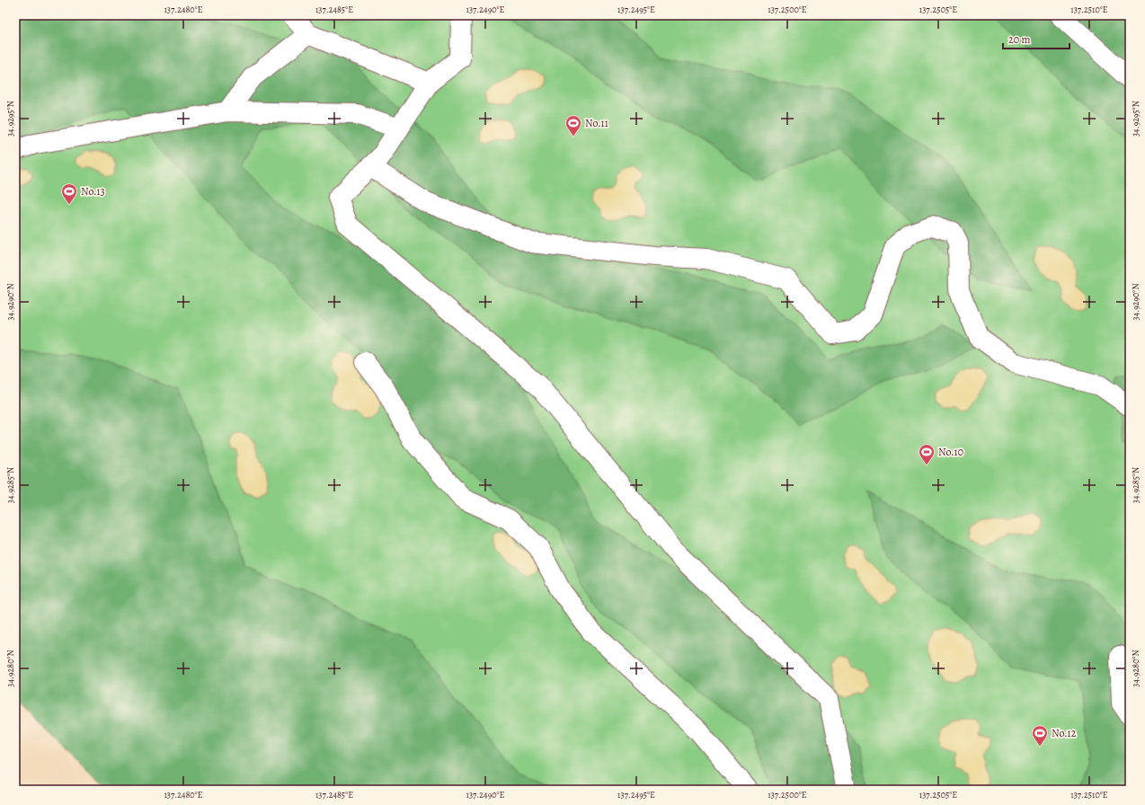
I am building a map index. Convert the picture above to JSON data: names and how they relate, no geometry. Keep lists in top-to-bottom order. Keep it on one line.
{"places":{"sports":["No.11","No.13","No.10","No.12"]},"scale_bar":"20 m","coordinates":["137.2480°E","137.2485°E","137.2490°E","137.2495°E","137.2500°E","137.2505°E","137.2510°E","34.9295°N","34.9290°N","34.9285°N","34.9280°N"]}
